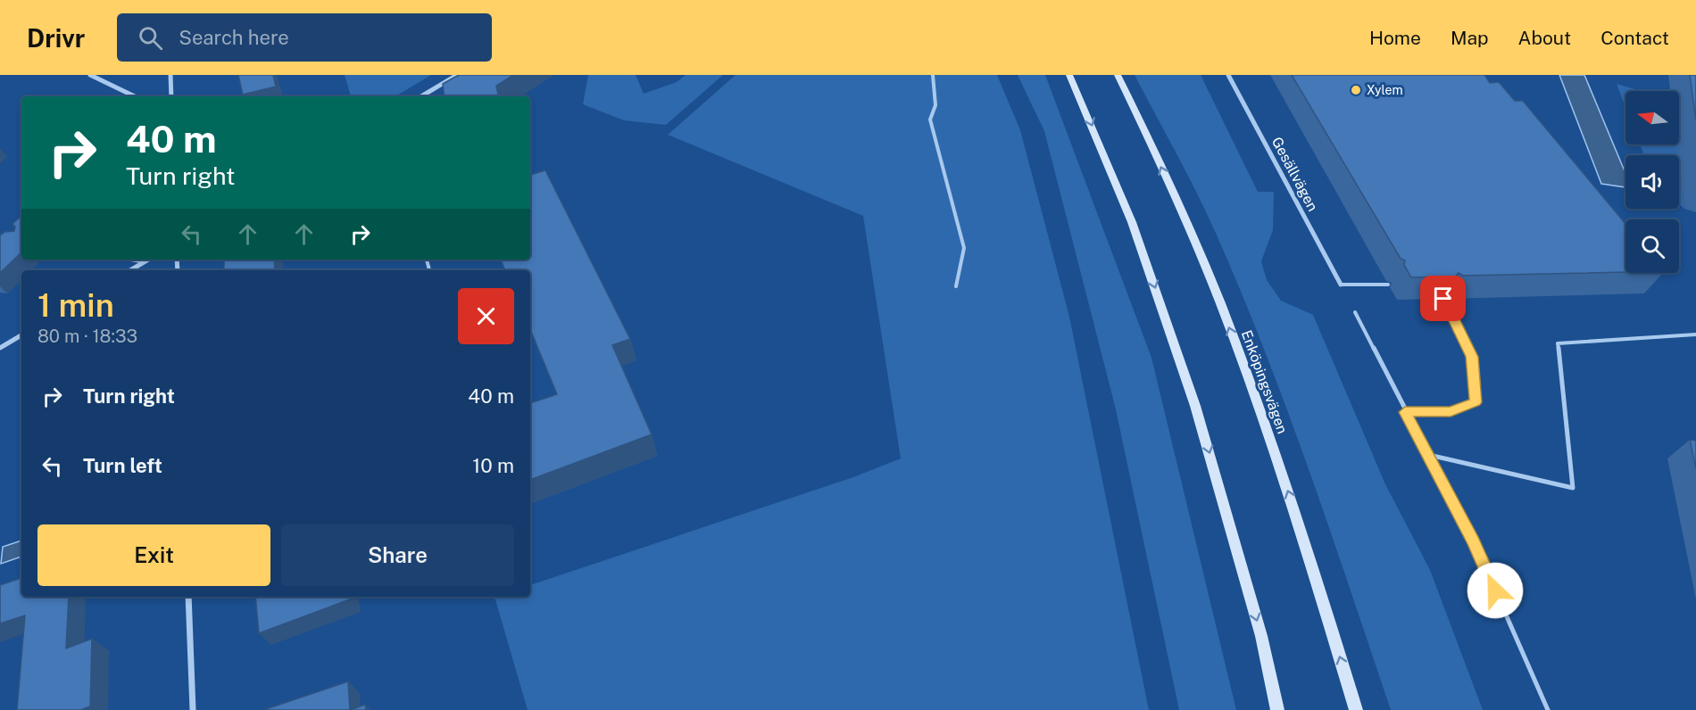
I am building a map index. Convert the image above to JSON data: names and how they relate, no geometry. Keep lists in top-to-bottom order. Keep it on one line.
{"streets":{"main road":["Enköpingsvägen"],"street":["Gesällvägen"]},"places":["Xylem"],"north":"left","page":{"header":"Drivr","search":"Search here","nav":["Home","Map","About","Contact"],"turn":["40 m","Turn right"],"heading":["1 min","80 m · 18:33"],"list":[{"name":"Turn right","value":"40 m"},{"name":"Turn left","value":"10 m"}],"buttons":["Exit","Share"]}}
